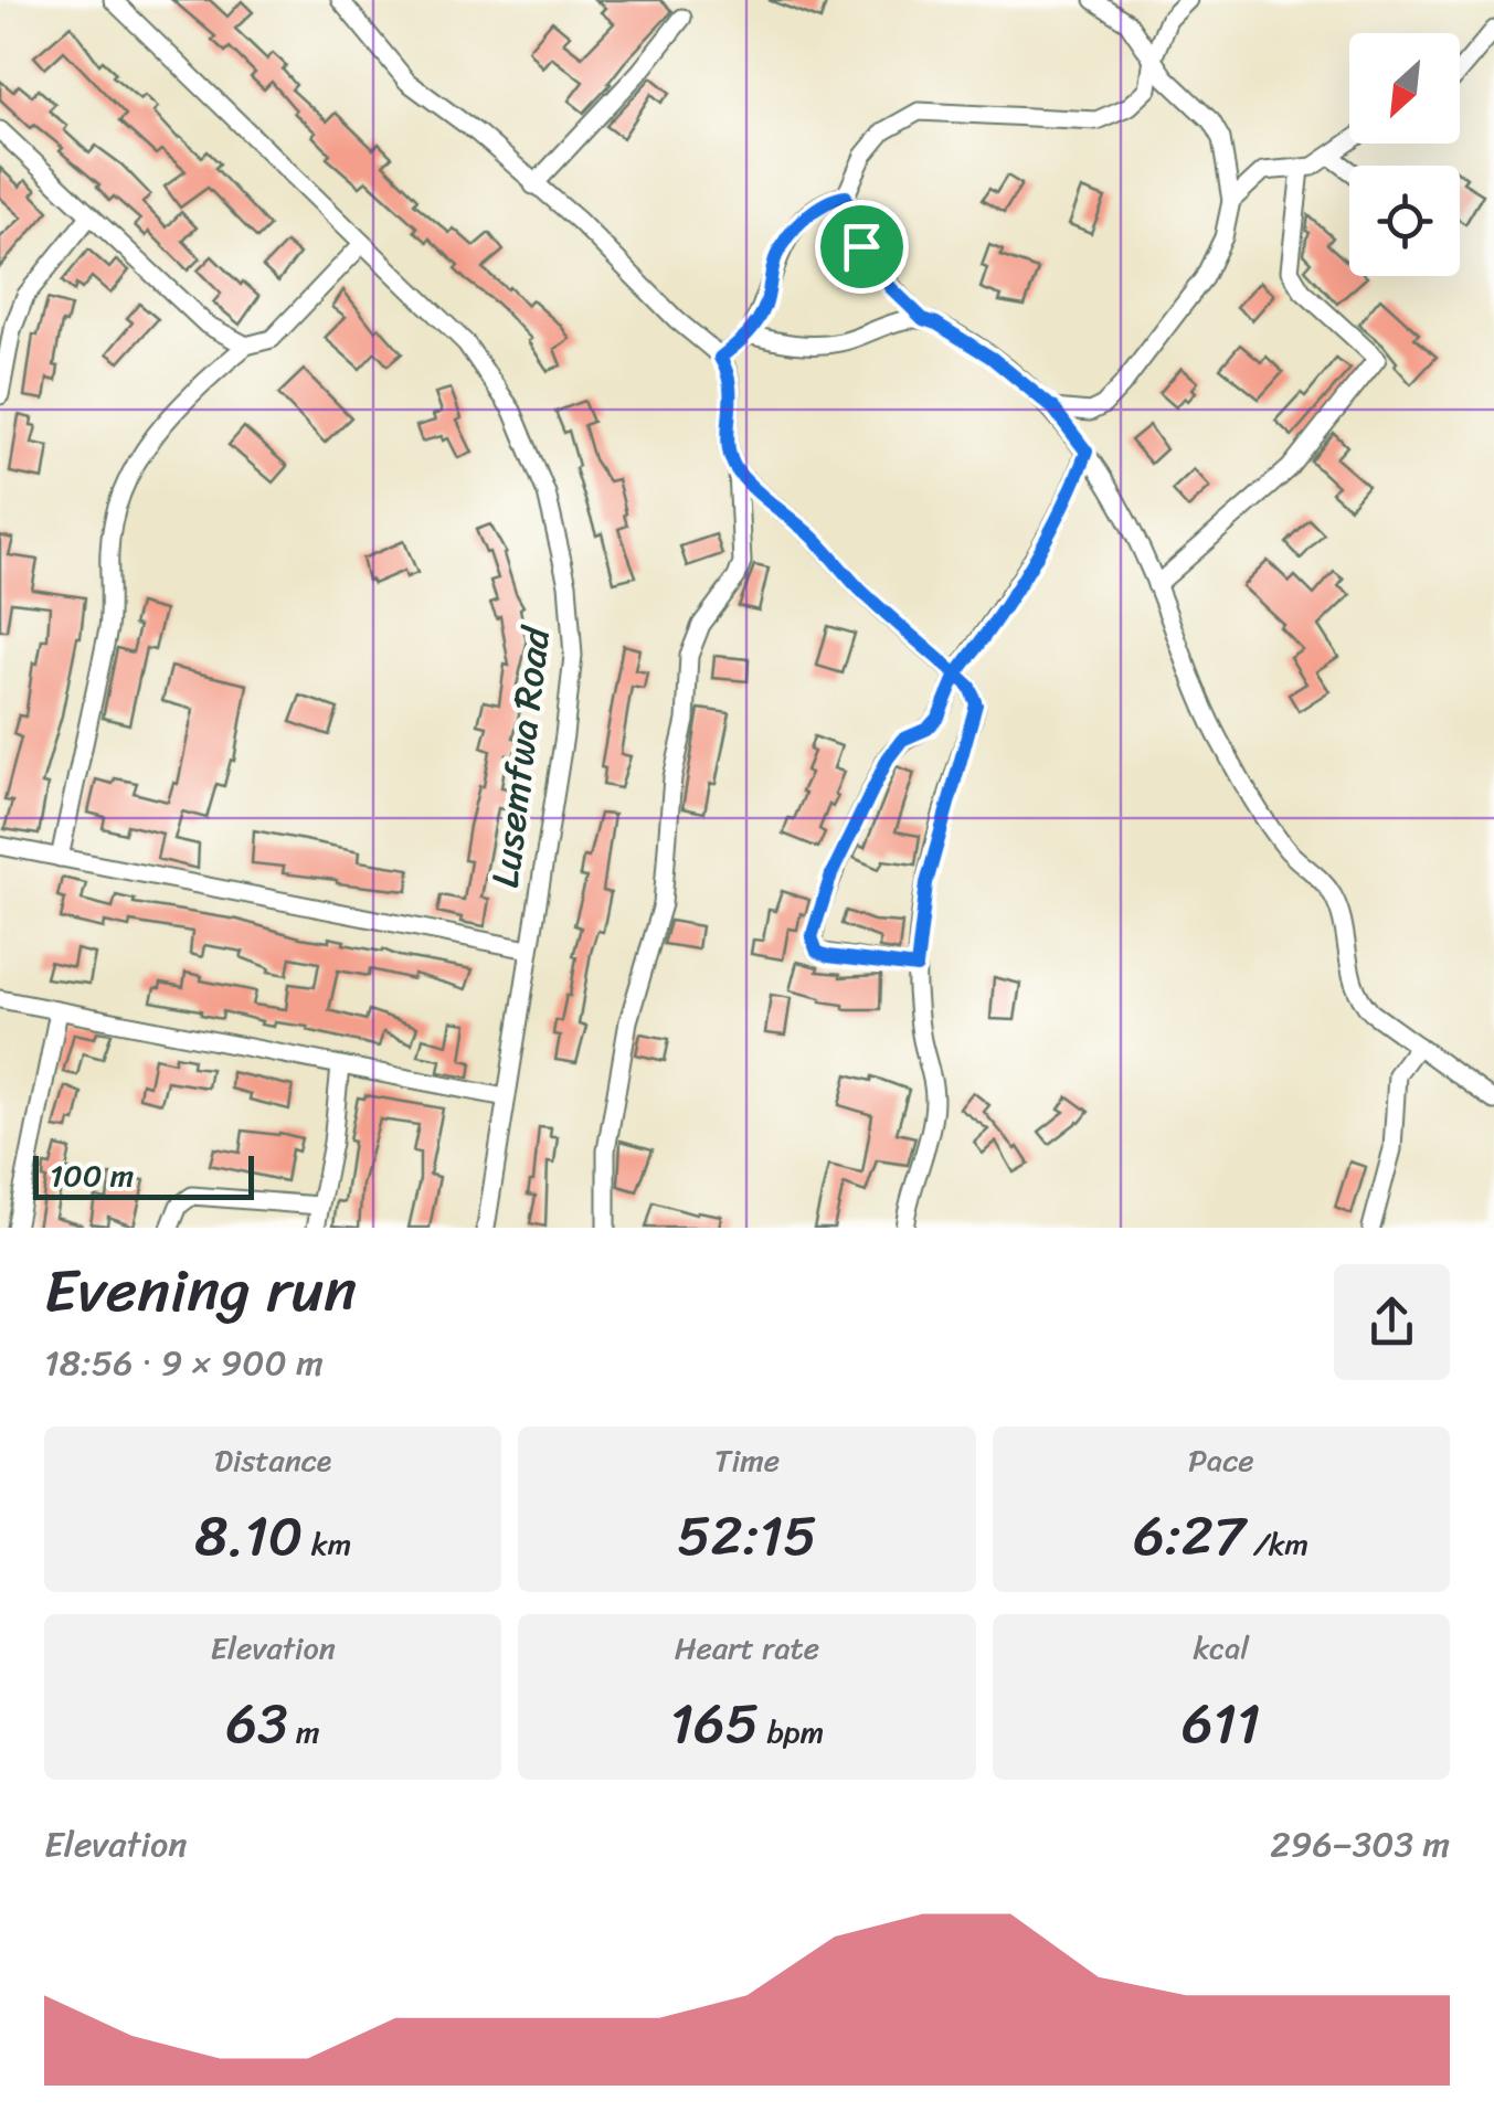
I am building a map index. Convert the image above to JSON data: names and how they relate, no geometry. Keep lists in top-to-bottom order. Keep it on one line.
{"streets":{"street":["Lusemfwa Road"]},"scale_bar":"100 m","north":"bottom left","page":{"scale":"100 m","heading":["Evening run","18:56 · 9 × 900 m"],"stats":[["Distance","8.10 km"],["Time","52:15"],["Pace","6:27 /km"],["Elevation","63 m"],["Heart rate","165 bpm"],["kcal","611"]],"chart":["Elevation","296–303 m"]}}
